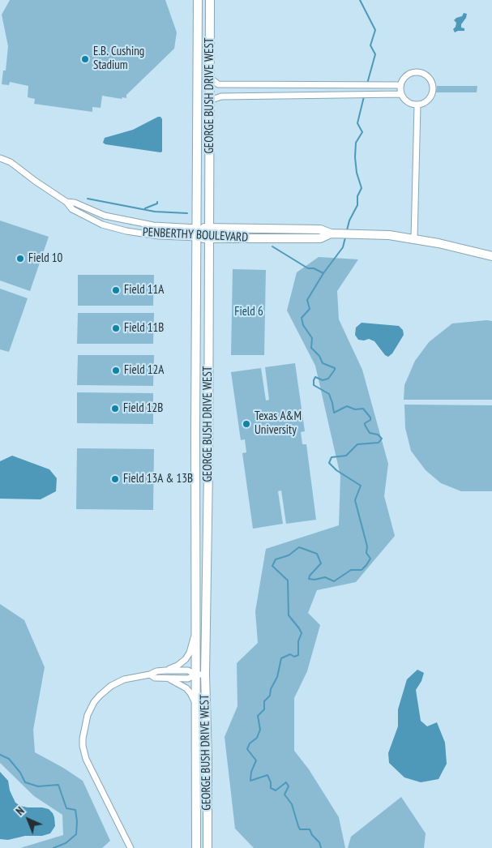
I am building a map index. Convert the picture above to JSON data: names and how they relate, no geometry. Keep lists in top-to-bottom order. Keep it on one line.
{"streets":{"main road":["GEORGE BUSH DRIVE WEST","PENBERTHY BOULEVARD"]},"crossings":[["GEORGE BUSH DRIVE WEST","PENBERTHY BOULEVARD"]],"parks":["Field 6"],"places":["E.B. Cushing Stadium","Field 10","Field 11A","Field 11B","Field 12A","Field 12B","Texas A&M University","Field 13A & 13B"],"north":"top left"}
